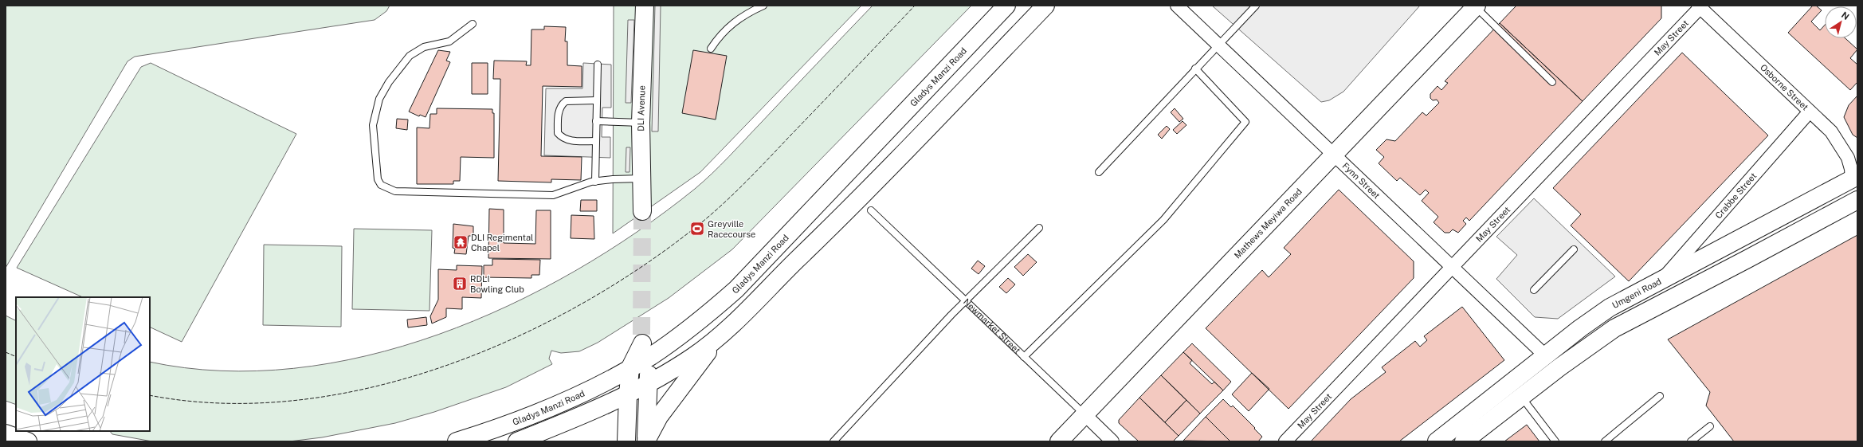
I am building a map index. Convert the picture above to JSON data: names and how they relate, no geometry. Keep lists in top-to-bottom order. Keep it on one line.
{"streets":{"main road":["Gladys Manzi Road","DLI Avenue","Mathews Meyiwa Road","Umgeni Road"],"street":["May Street","Osborne Street","Fynn Street","Crabbe Street","Newmarket Street"]},"crossings":[["May Street","Osborne Street"],["May Street","Fynn Street"],["Osborne Street","Crabbe Street"],["Osborne Street","Umgeni Road"],["Fynn Street","Mathews Meyiwa Road"],["Fynn Street","Umgeni Road"],["Crabbe Street","Umgeni Road"],["Mathews Meyiwa Road","Newmarket Street"]],"places":{"sports":["Greyville Racecourse"],"temple":["DLI Regimental Chapel"],"building":["RDLI Bowling Club"]},"north":"top right"}
